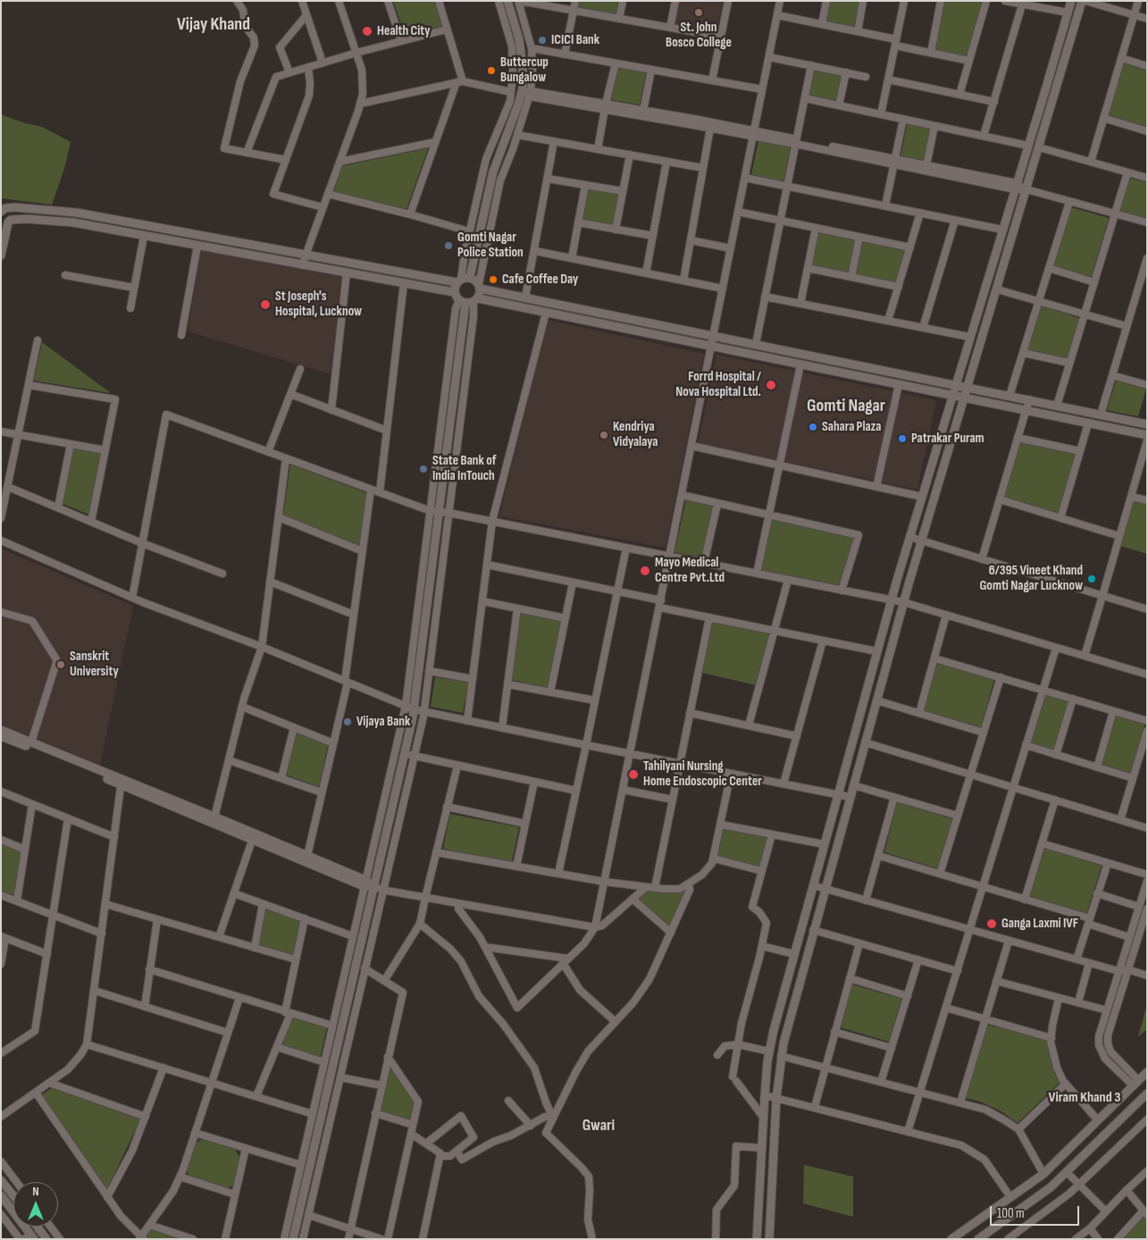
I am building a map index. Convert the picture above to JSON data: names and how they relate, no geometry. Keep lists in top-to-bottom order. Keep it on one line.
{"districts":["Vijay Khand","Gomti Nagar","Viram Khand 3","Gwari"],"places":["St. John Bosco College","Health City","ICICI Bank","Buttercup Bungalow","Gomti Nagar Police Station","Cafe Coffee Day","St Joseph's Hospital, Lucknow","Forrd Hospital / Nova Hospital Ltd.","Sahara Plaza","Kendriya Vidyalaya","Patrakar Puram","State Bank of India InTouch","Mayo Medical Centre Pvt.Ltd","6/395 Vineet Khand Gomti Nagar Lucknow","Sanskrit University","Vijaya Bank","Tahilyani Nursing Home Endoscopic Center","Ganga Laxmi IVF"],"scale_bar":"100 m","north":"top"}
